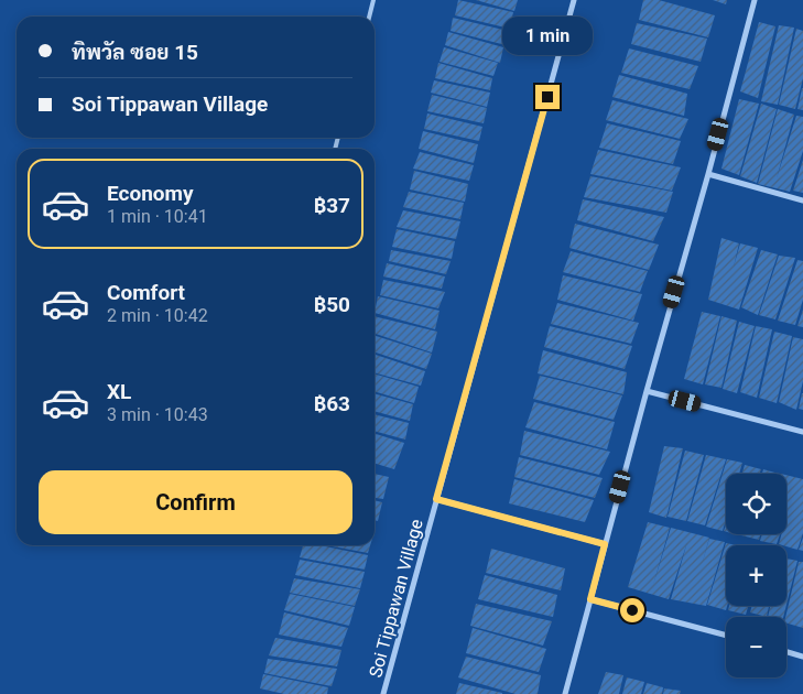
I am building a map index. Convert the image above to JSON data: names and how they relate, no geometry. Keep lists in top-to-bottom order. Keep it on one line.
{"streets":{"street":["Soi Tippawan Village"]},"page":{"bubble":"1 min","banner":["ทิพวัล ซอย 15","Soi Tippawan Village"],"list":[{"name":"Economy","note":"1 min · 10:41","value":"฿37"},{"name":"Comfort","note":"2 min · 10:42","value":"฿50"},{"name":"XL","note":"3 min · 10:43","value":"฿63"}],"buttons":"Confirm","map_buttons":["+","−"]}}
